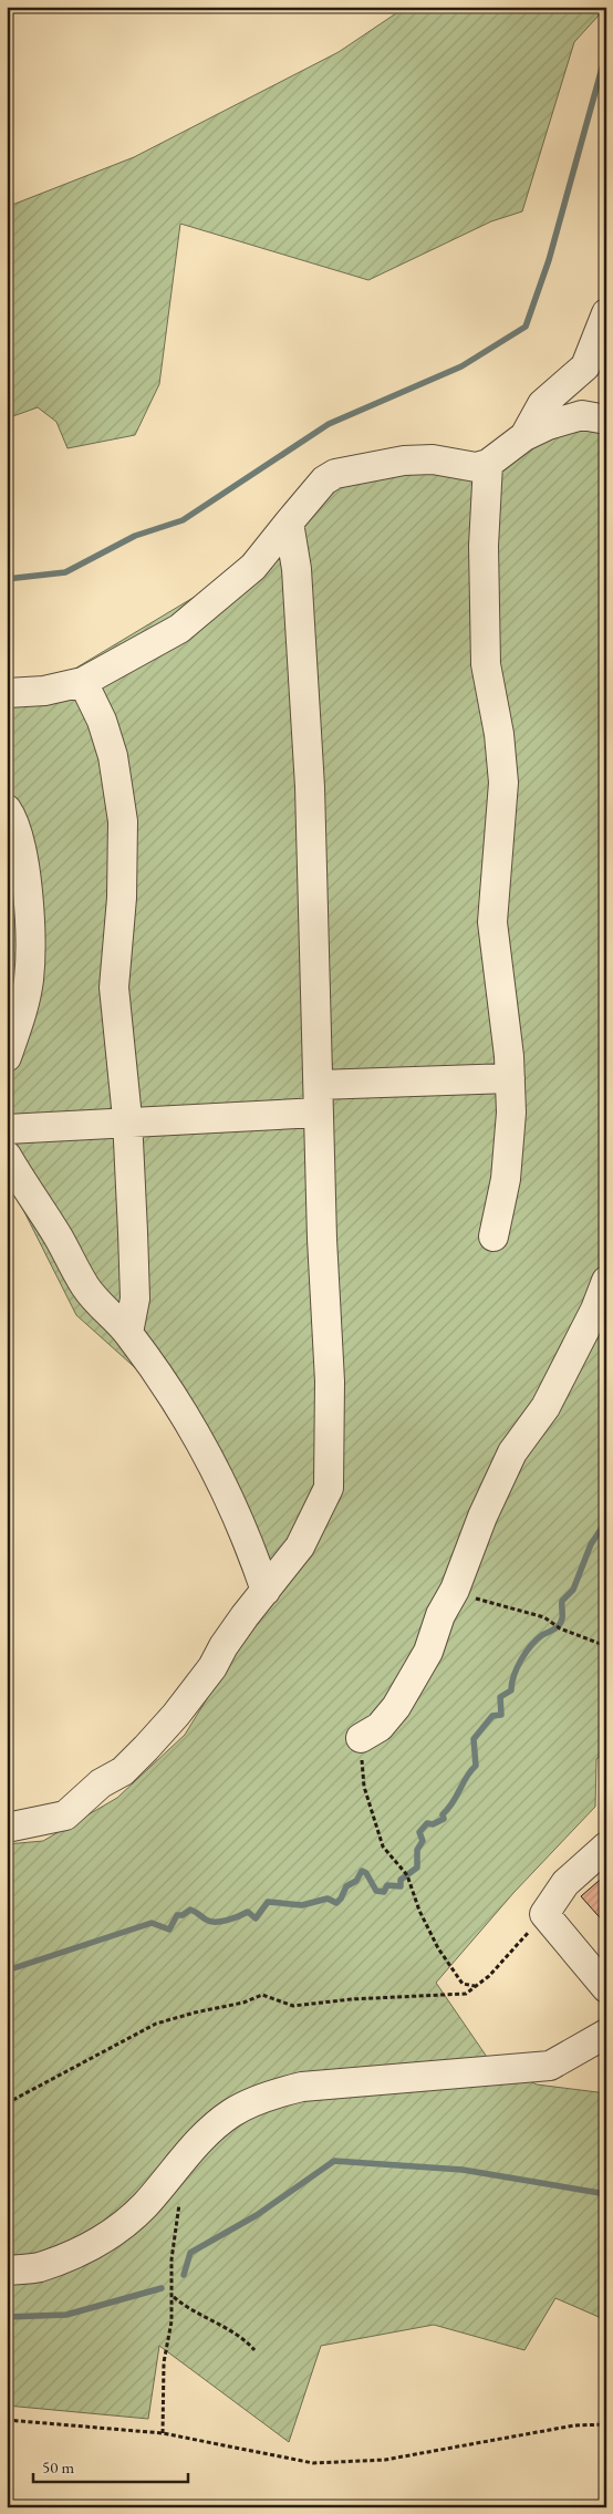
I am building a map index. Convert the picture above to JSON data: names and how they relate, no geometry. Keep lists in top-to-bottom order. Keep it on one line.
{"scale_bar":"50 m"}
